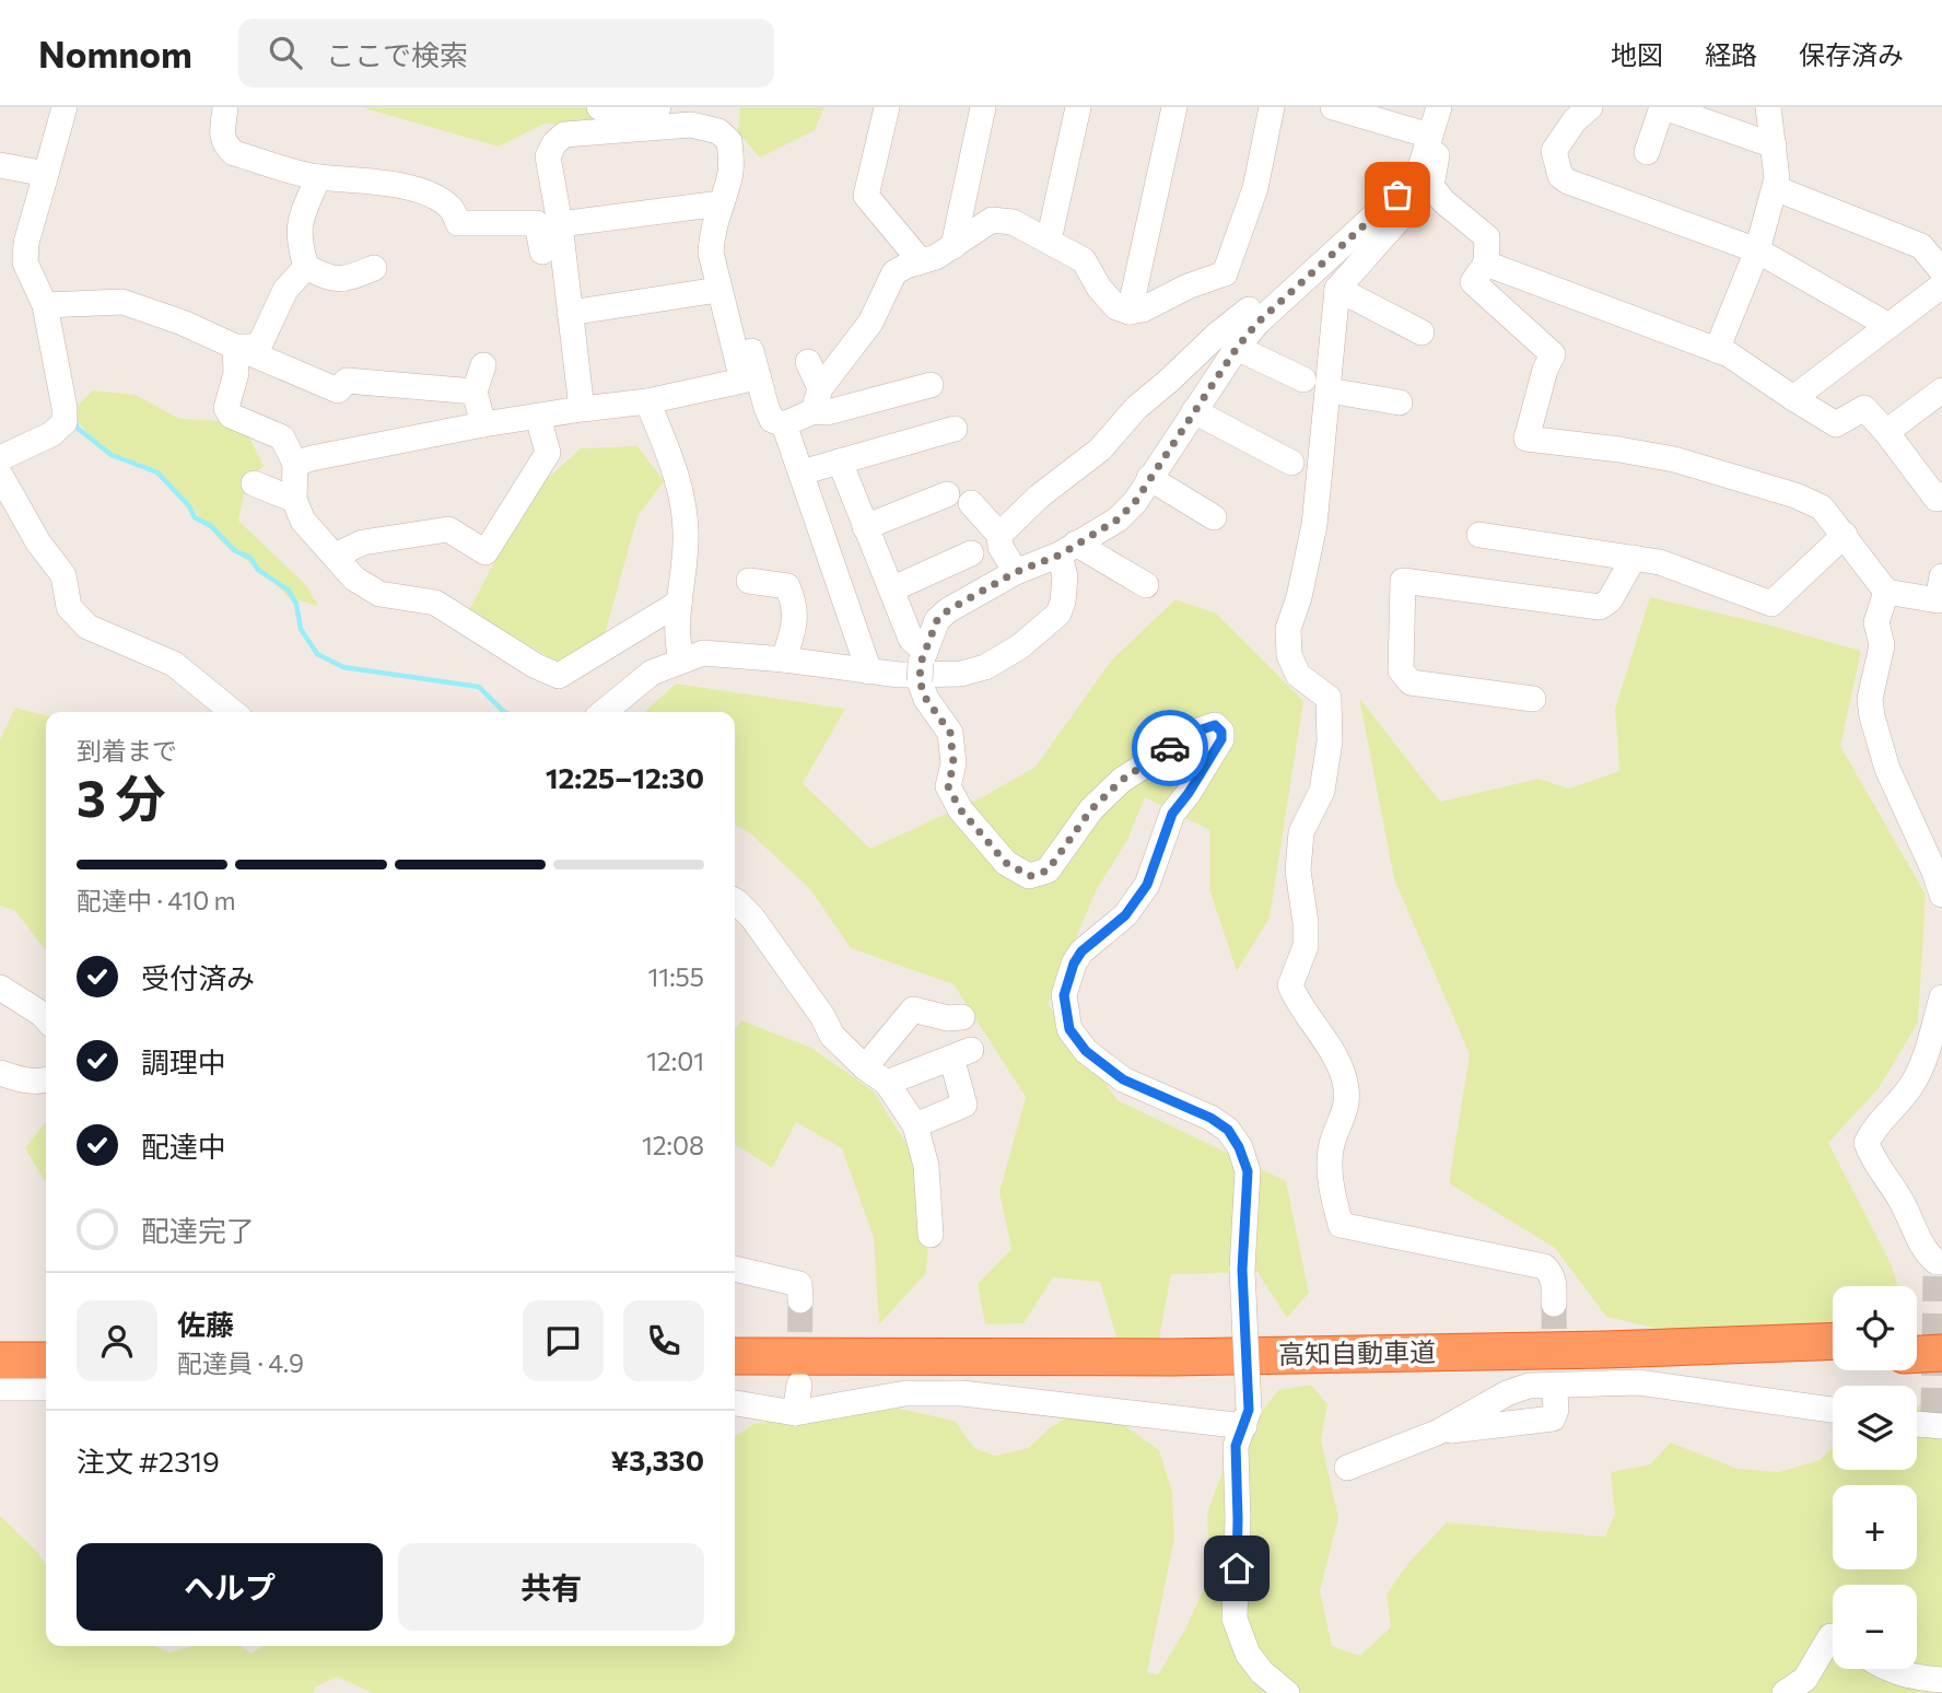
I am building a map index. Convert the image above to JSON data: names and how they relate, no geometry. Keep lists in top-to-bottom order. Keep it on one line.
{"streets":{"highway":["高知自動車道"]},"page":{"header":"Nomnom","search":"ここで検索","nav":["地図","経路","保存済み"],"heading":["3 分","到着まで","12:25–12:30"],"panel":["佐藤","配達員 · 4.9","注文 #2319","¥3,330"],"bar":"配達中 · 410 m","list":[["受付済み","11:55"],["調理中","12:01"],["配達中","12:08"],"配達完了"],"map_buttons":["+","−"],"buttons":["ヘルプ","共有"]}}
